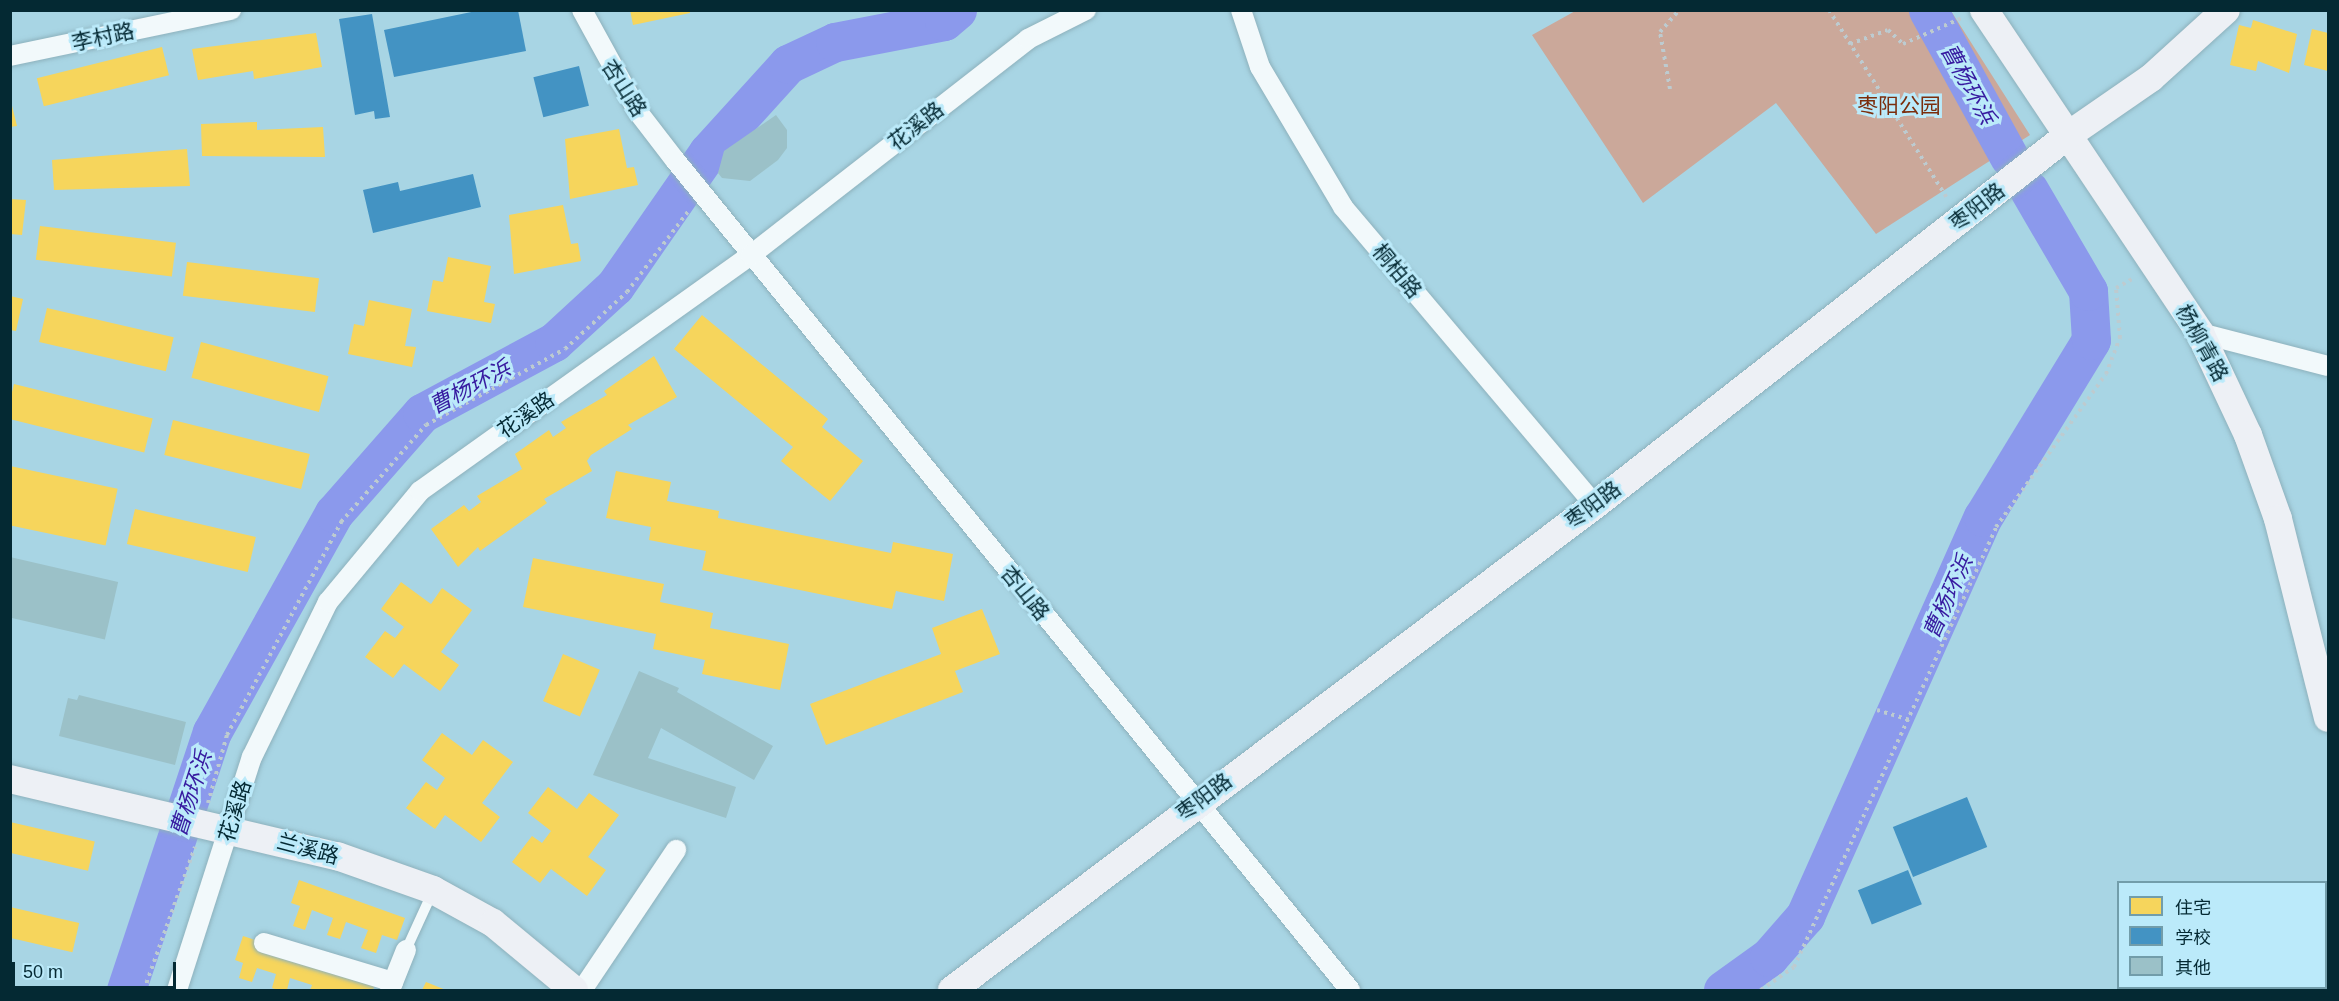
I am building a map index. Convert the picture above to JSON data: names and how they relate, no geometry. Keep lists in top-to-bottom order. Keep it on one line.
{"streets":{"street":["李村路","杏山路","花溪路","枣阳路","桐柏路","杨柳青路","兰溪路"]},"crossings":[["杏山路","花溪路"],["杏山路","枣阳路"],["花溪路","兰溪路"],["枣阳路","桐柏路"],["枣阳路","杨柳青路"]],"water":["曹杨环浜"],"parks":["枣阳公园"],"legend":["住宅","学校","其他"],"scale_bar":"50 m"}
